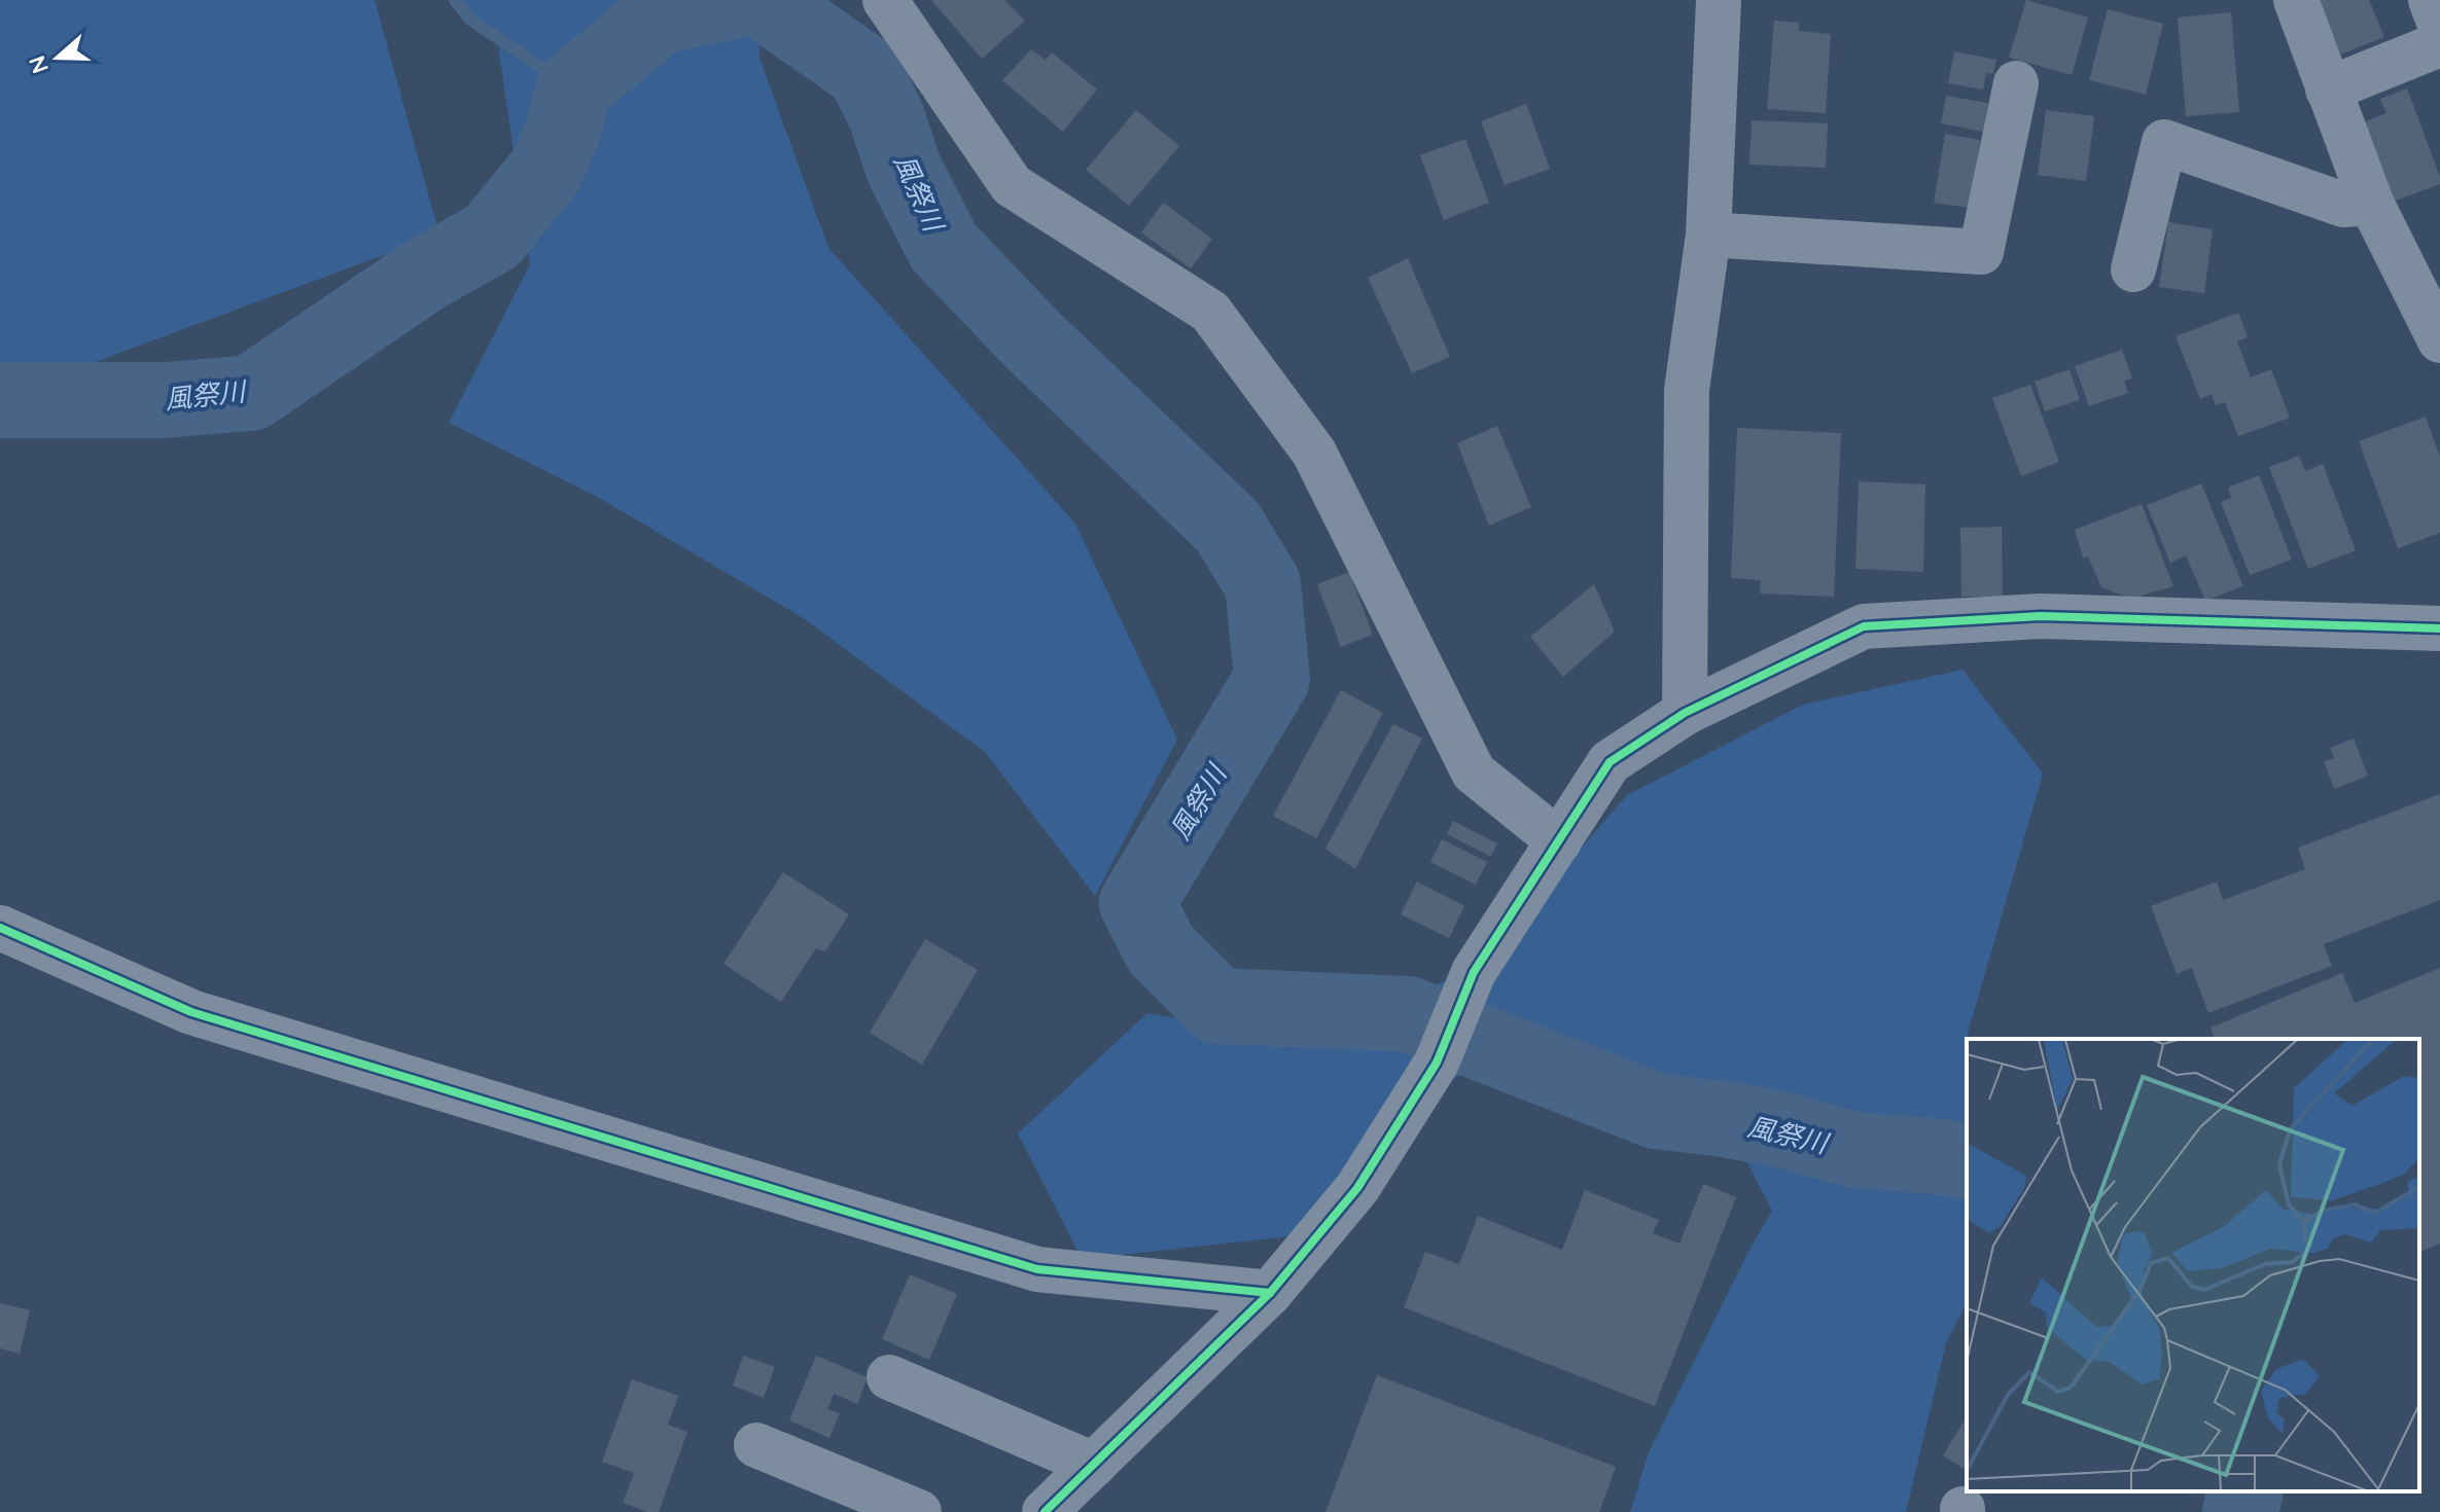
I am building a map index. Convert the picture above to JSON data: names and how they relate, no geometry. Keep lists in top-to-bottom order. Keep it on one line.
{"water":["風祭川"],"north":"left"}
